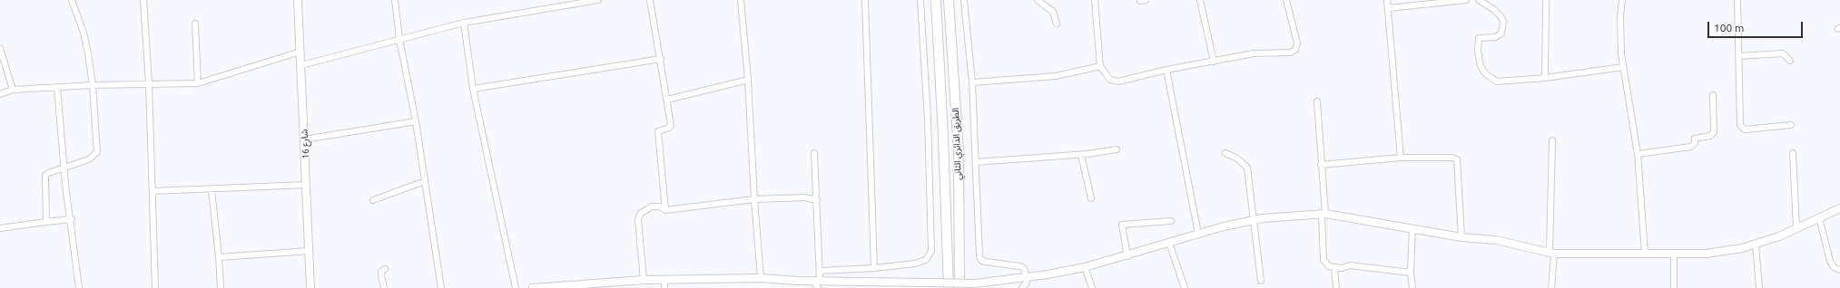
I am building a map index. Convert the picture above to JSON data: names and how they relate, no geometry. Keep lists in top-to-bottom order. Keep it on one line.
{"streets":{"highway":["الطريق الدائري الثاني"],"street":["شارع 16"]},"scale_bar":"100 m"}
